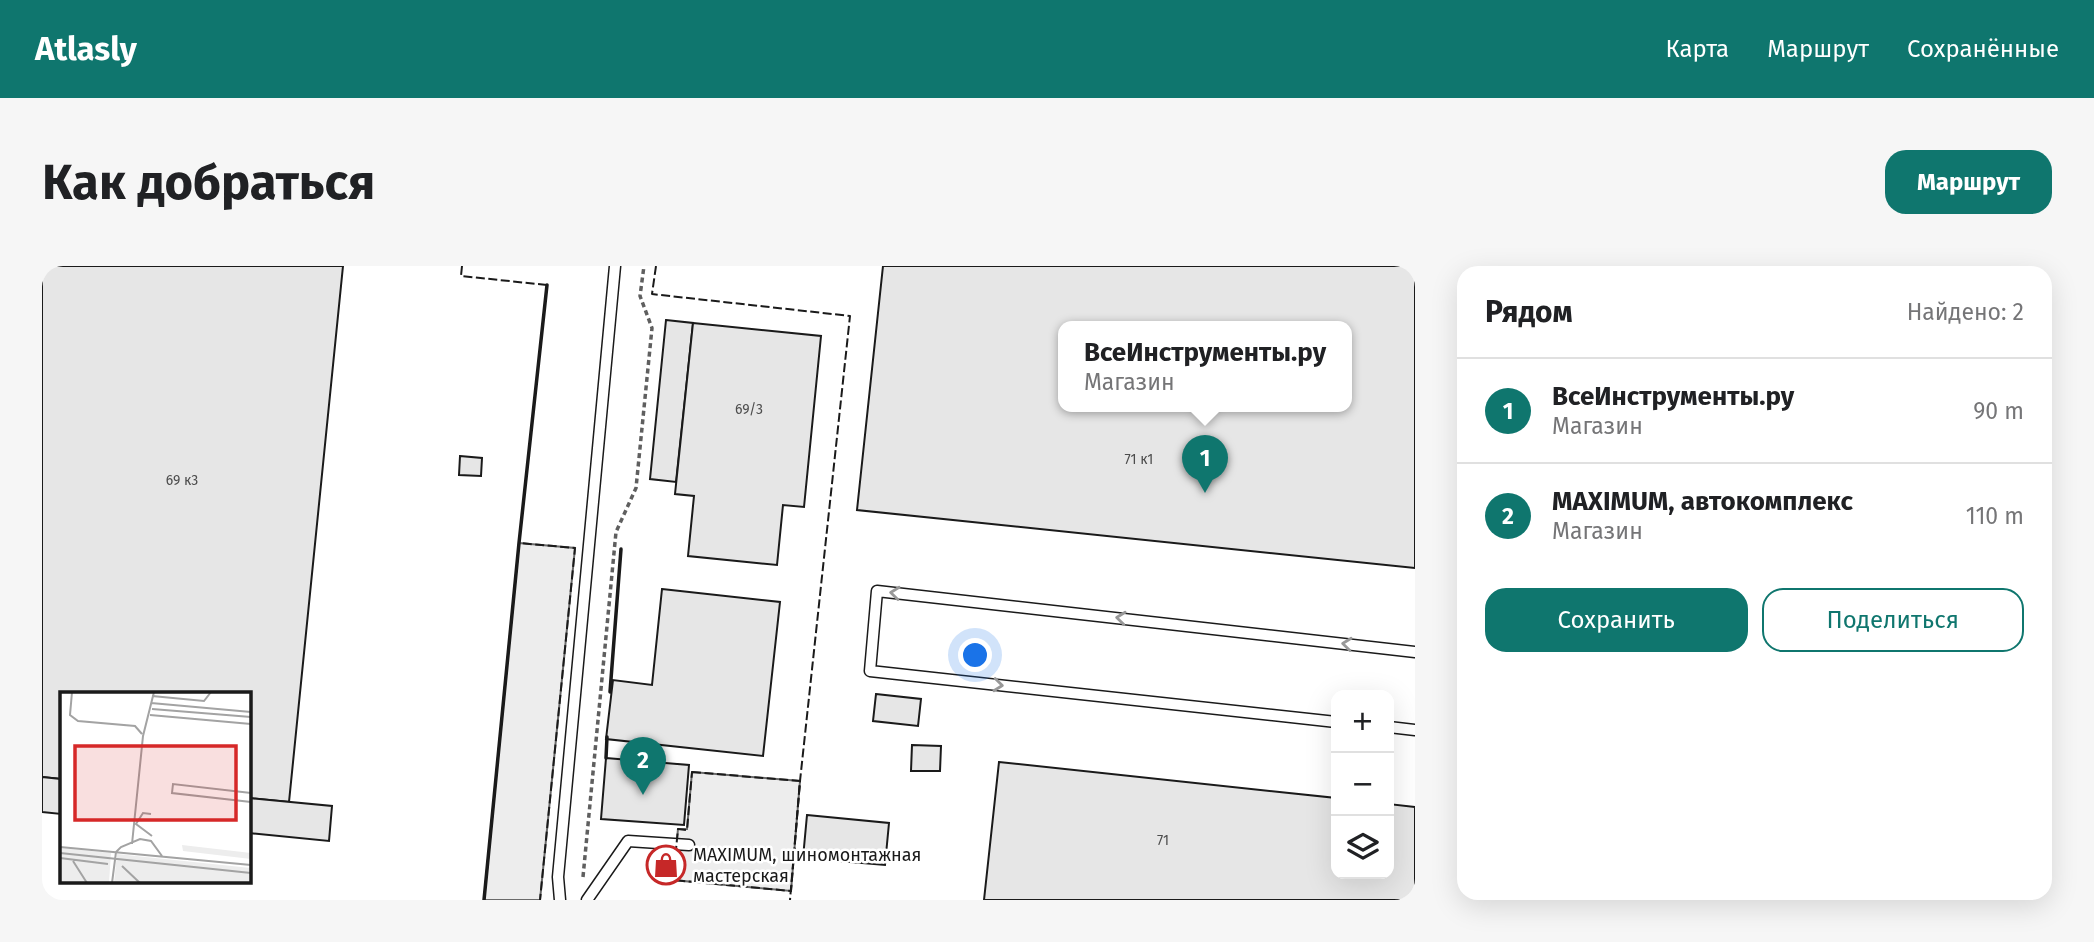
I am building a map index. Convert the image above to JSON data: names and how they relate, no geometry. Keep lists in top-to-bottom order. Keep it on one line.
{"places":{"shop":["MAXIMUM, шиномонтажная мастерская"]},"house_numbers":["69/3","71 к1","69 к3","71"],"page":{"header":"Atlasly","nav":["Карта","Маршрут","Сохранённые"],"buttons":["Маршрут",["Сохранить","Поделиться"]],"title":"Как добраться","heading":["Рядом","Найдено: 2"],"popup":["ВсеИнструменты.ру","Магазин"],"list":[{"mark":"1","name":"ВсеИнструменты.ру","note":"Магазин","value":"90 m"},{"mark":"2","name":"MAXIMUM, автокомплекс","note":"Магазин","value":"110 m"}],"pins":["1","2"],"map_buttons":["+","−"]}}
